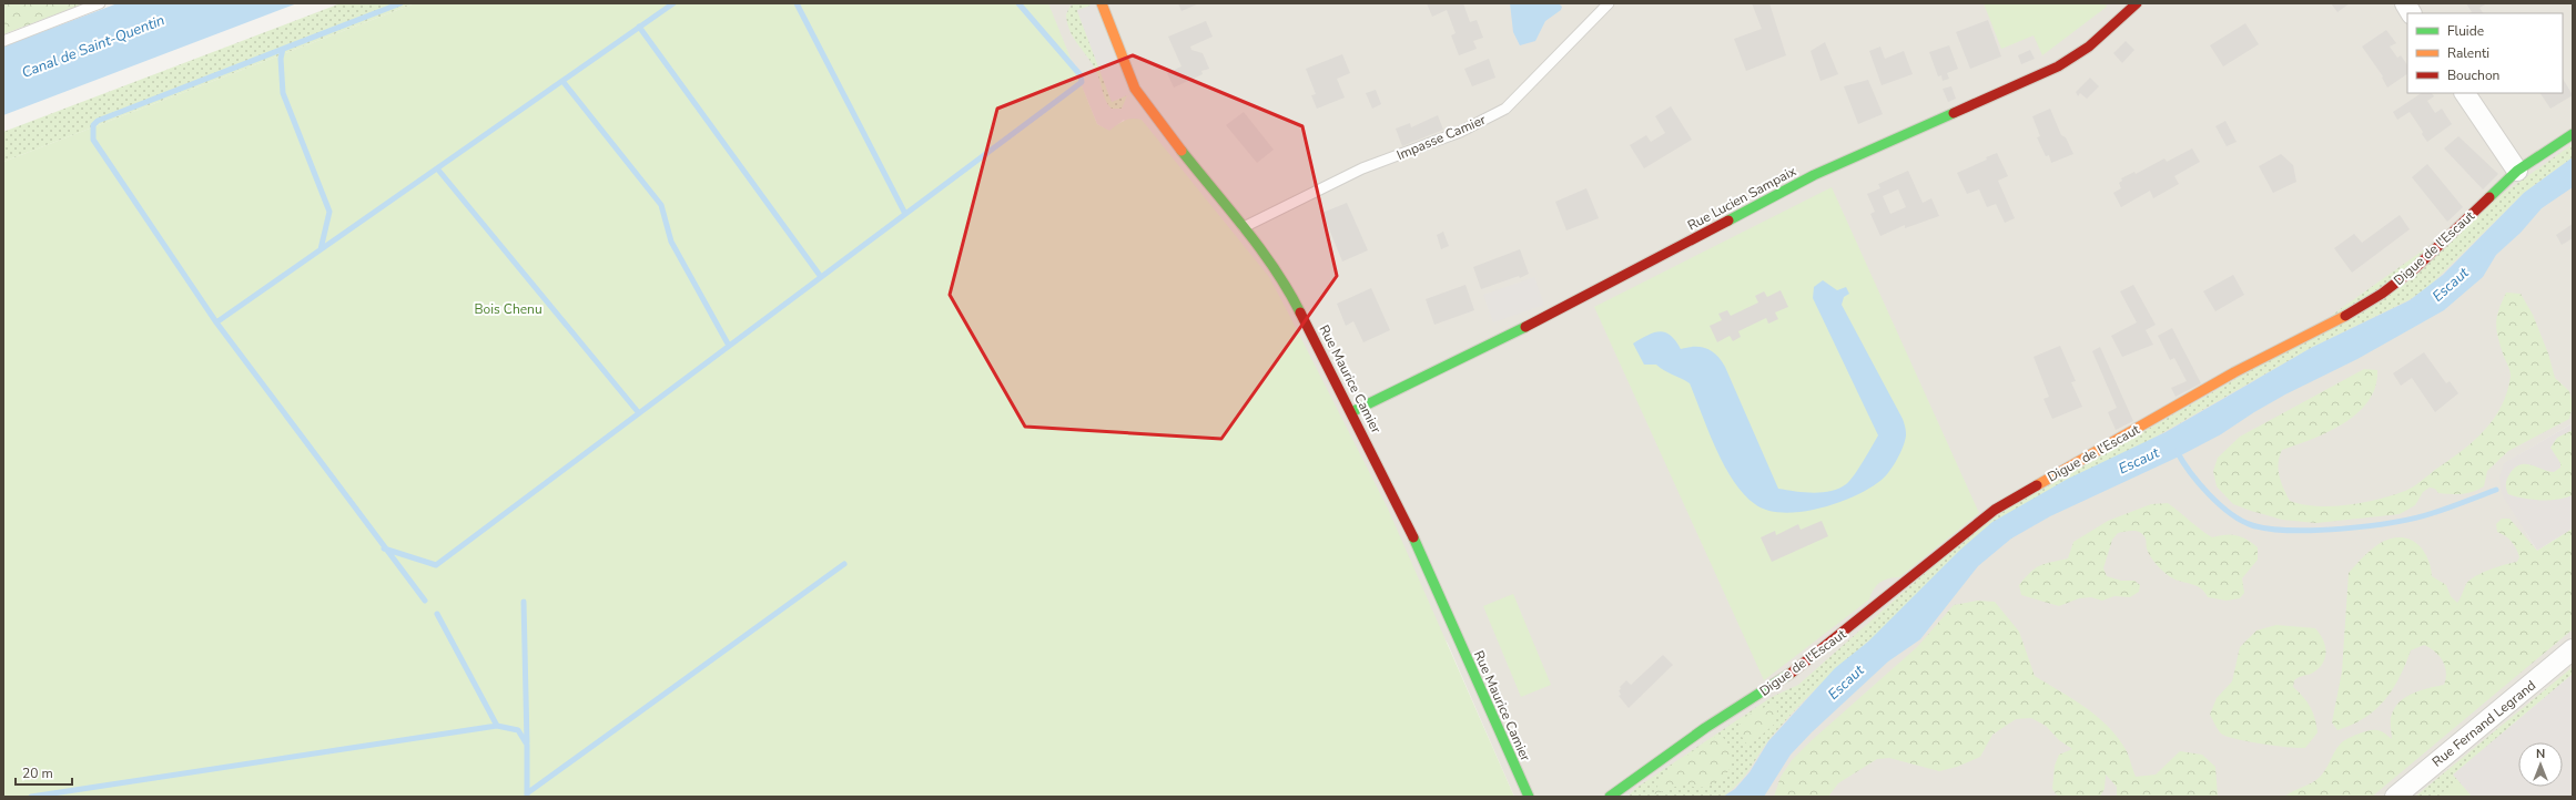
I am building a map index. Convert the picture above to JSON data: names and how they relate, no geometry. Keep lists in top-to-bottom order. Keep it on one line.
{"streets":{"street":["Rue Lucien Sampaix","Digue de l'Escaut","Rue Maurice Camier","Rue Fernand Legrand"],"lane":["Impasse Camier"]},"crossings":[["Impasse Camier","Rue Maurice Camier"],["Rue Lucien Sampaix","Rue Maurice Camier"]],"water":["Canal de Saint-Quentin","Escaut"],"parks":["Bois Chenu"],"legend":["Fluide","Ralenti","Bouchon"],"scale_bar":"20 m","north":"top"}
